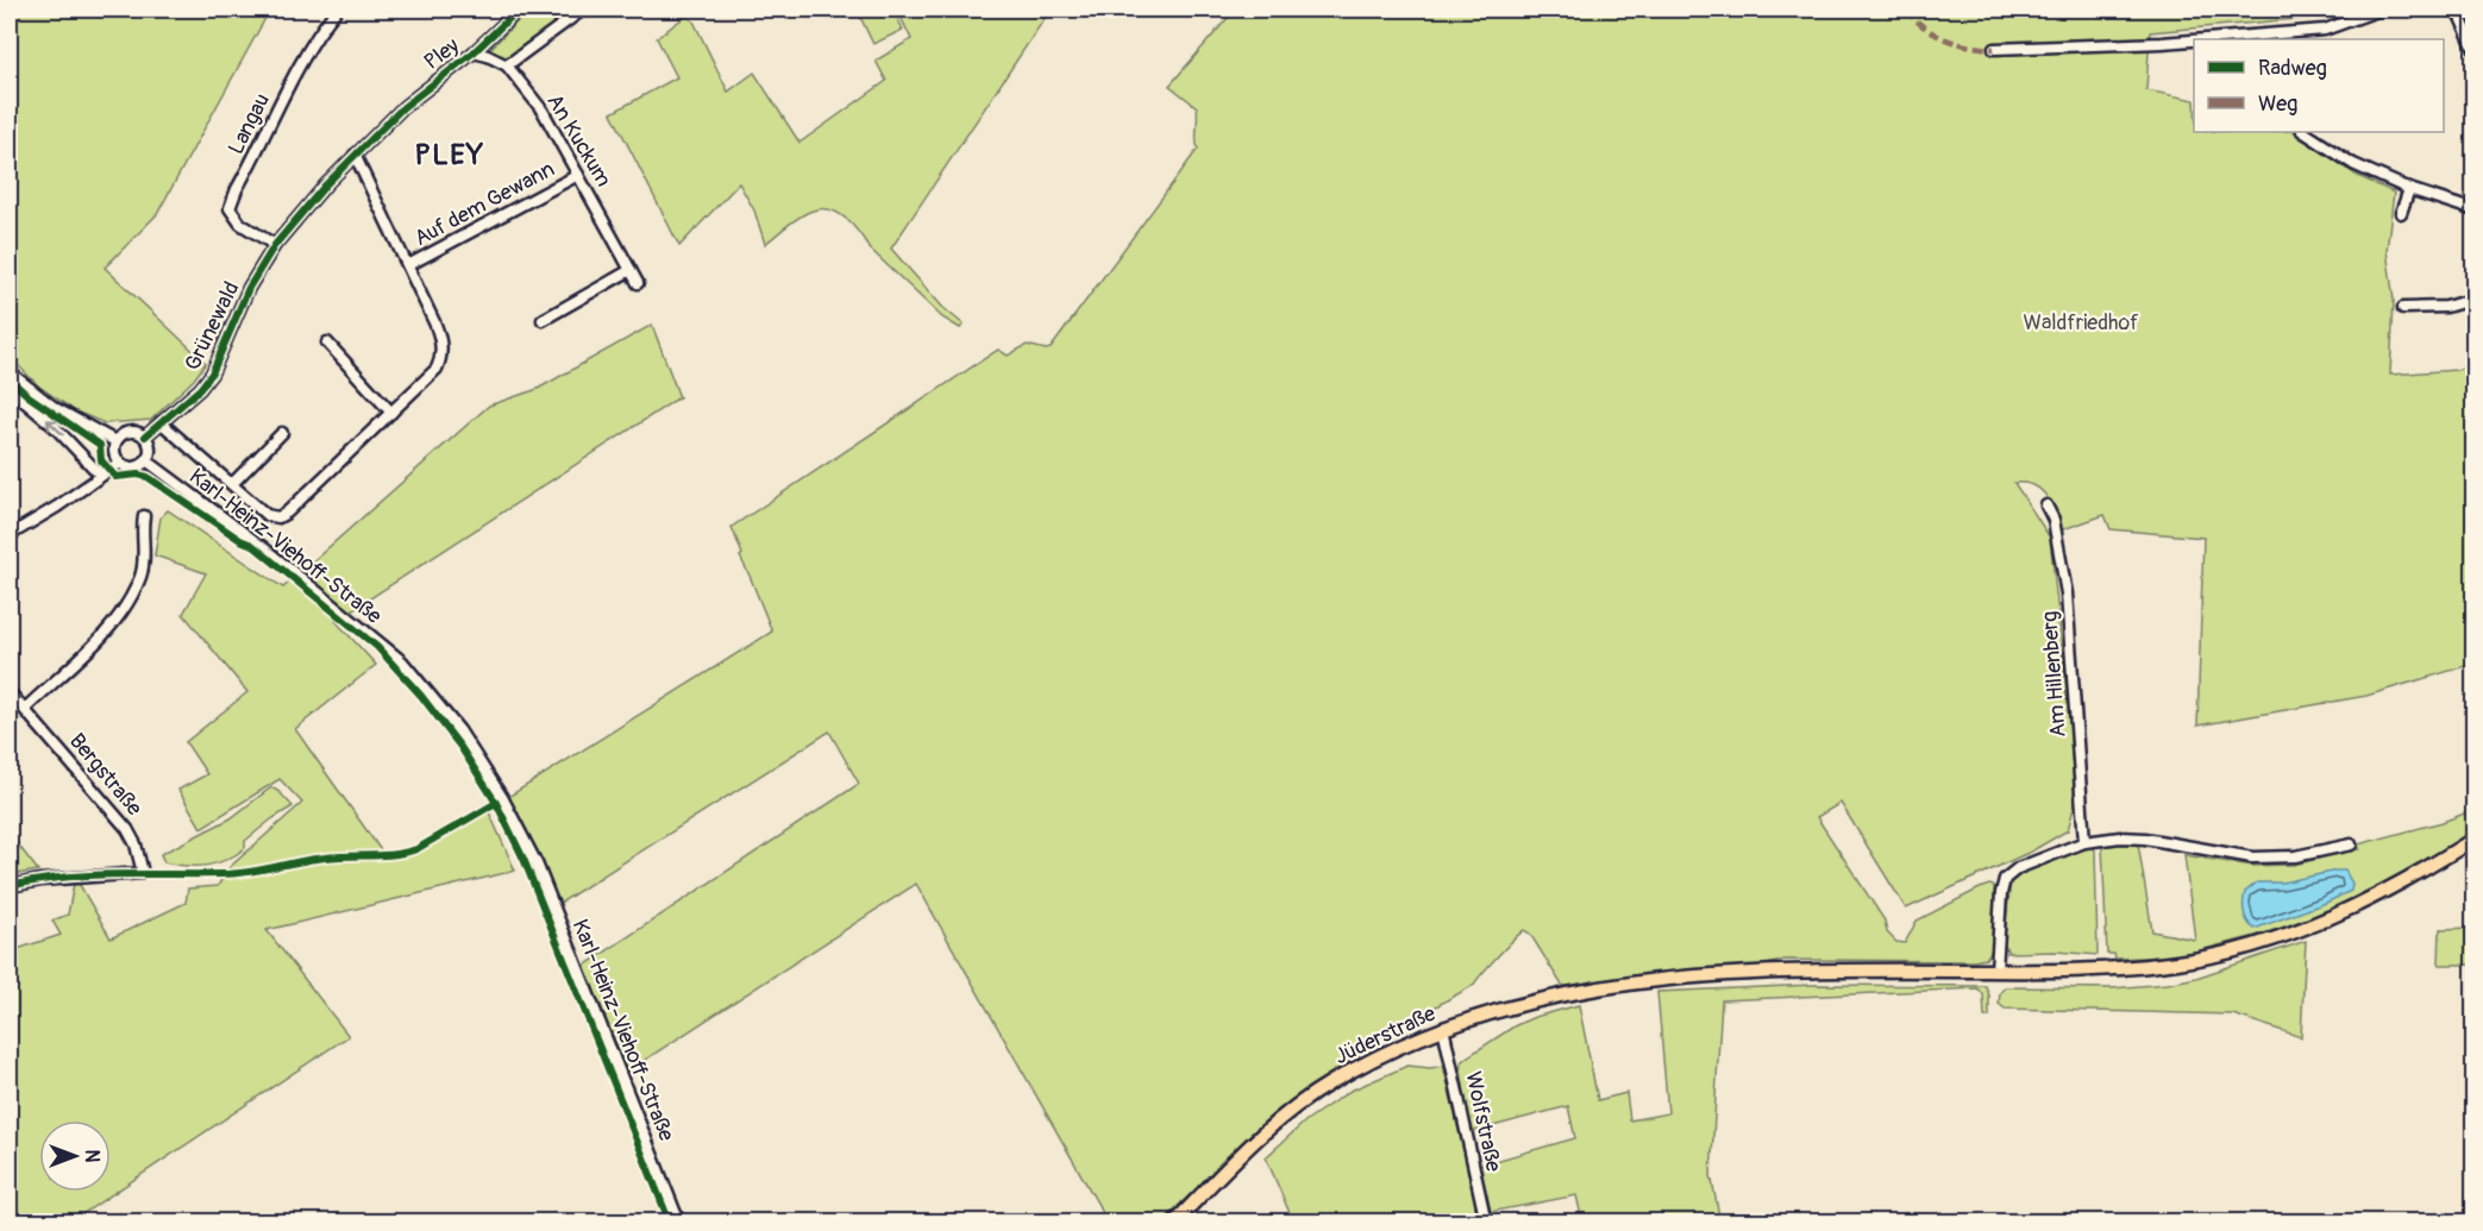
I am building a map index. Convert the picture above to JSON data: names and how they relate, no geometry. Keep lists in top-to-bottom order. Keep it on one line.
{"streets":{"main road":["Jüderstraße"],"street":["Pley","Langau","An Kuckum","Auf dem Gewann","Grünewald","Karl-Heinz-Viehoff-Straße","Am Hillenberg","Bergstraße","Wolfstraße"]},"crossings":[["Pley","Grünewald"],["Langau","Grünewald"],["An Kuckum","Auf dem Gewann"],["Auf dem Gewann","Grünewald"],["Grünewald","Karl-Heinz-Viehoff-Straße"],["Jüderstraße","Wolfstraße"]],"districts":["PLEY"],"parks":["Waldfriedhof"],"legend":["Radweg","Weg"],"north":"right"}
